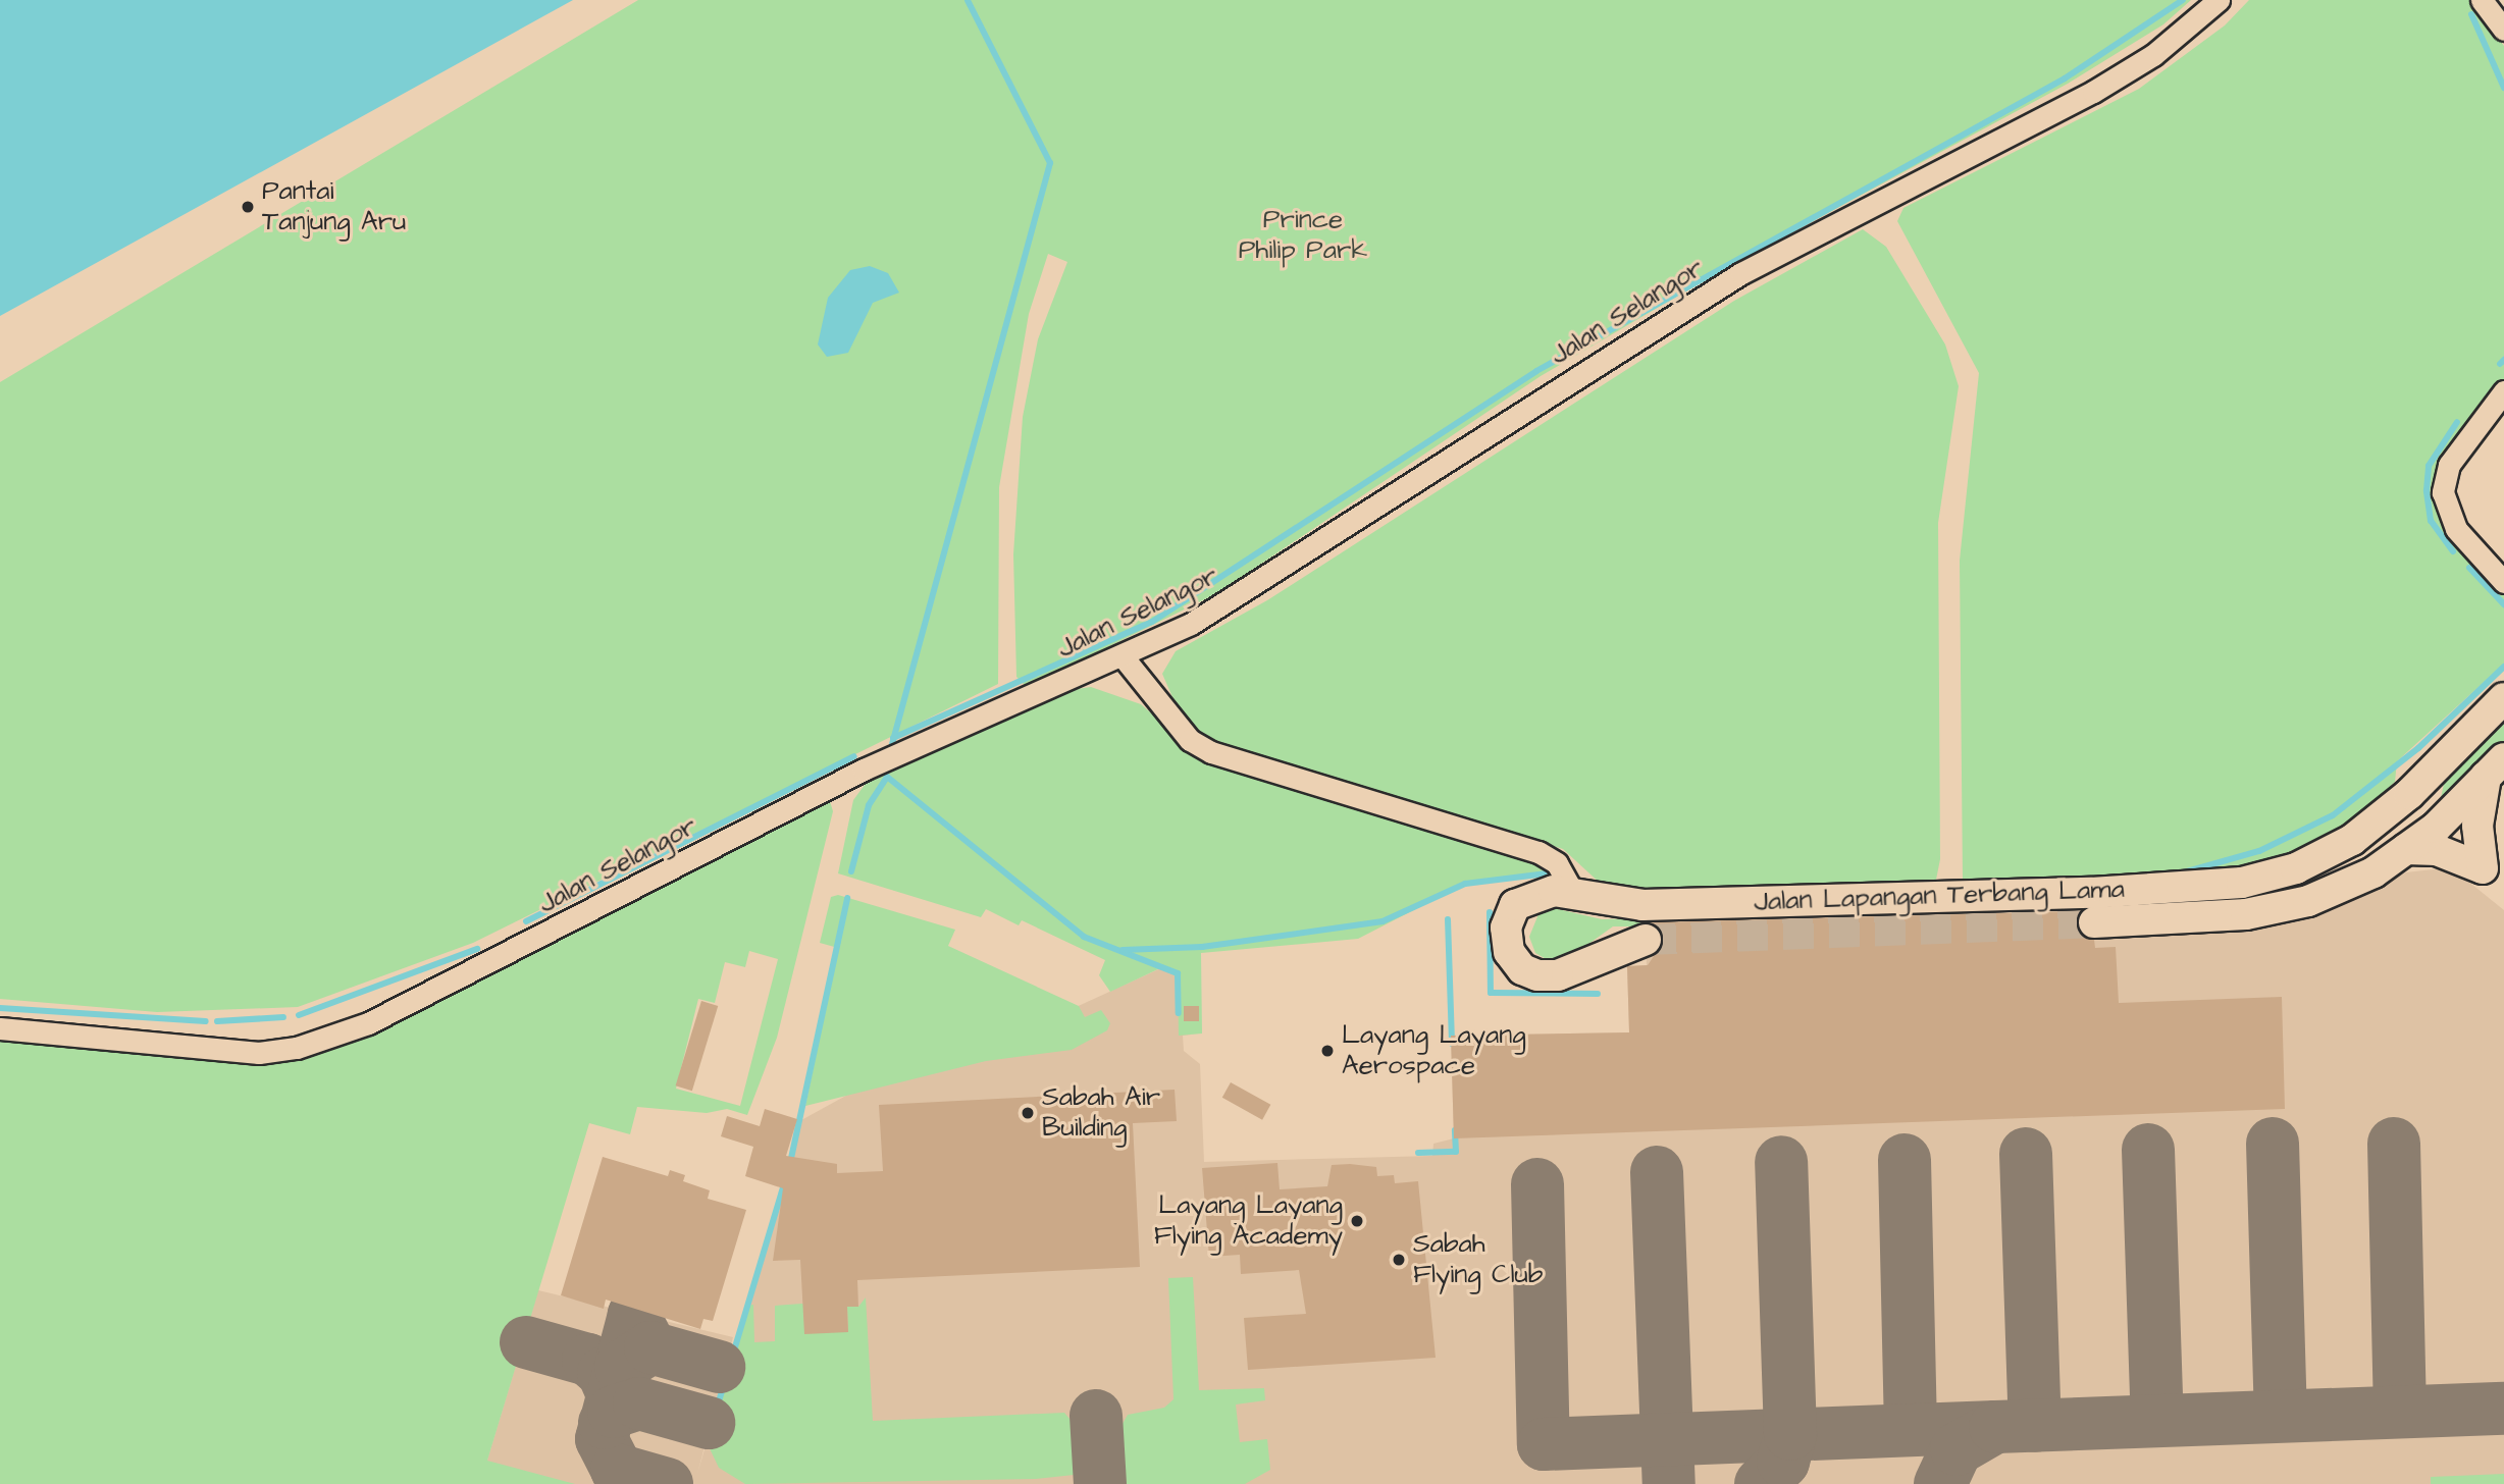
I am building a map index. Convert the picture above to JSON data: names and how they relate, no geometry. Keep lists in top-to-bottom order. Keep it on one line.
{"streets":{"main road":["Jalan Lapangan Terbang Lama"],"street":["Jalan Selangor"]},"parks":["Prince Philip Park"],"places":["Pantai Tanjung Aru","Layang Layang Aerospace","Sabah Air Building","Layang Layang Flying Academy","Sabah Flying Club"]}
